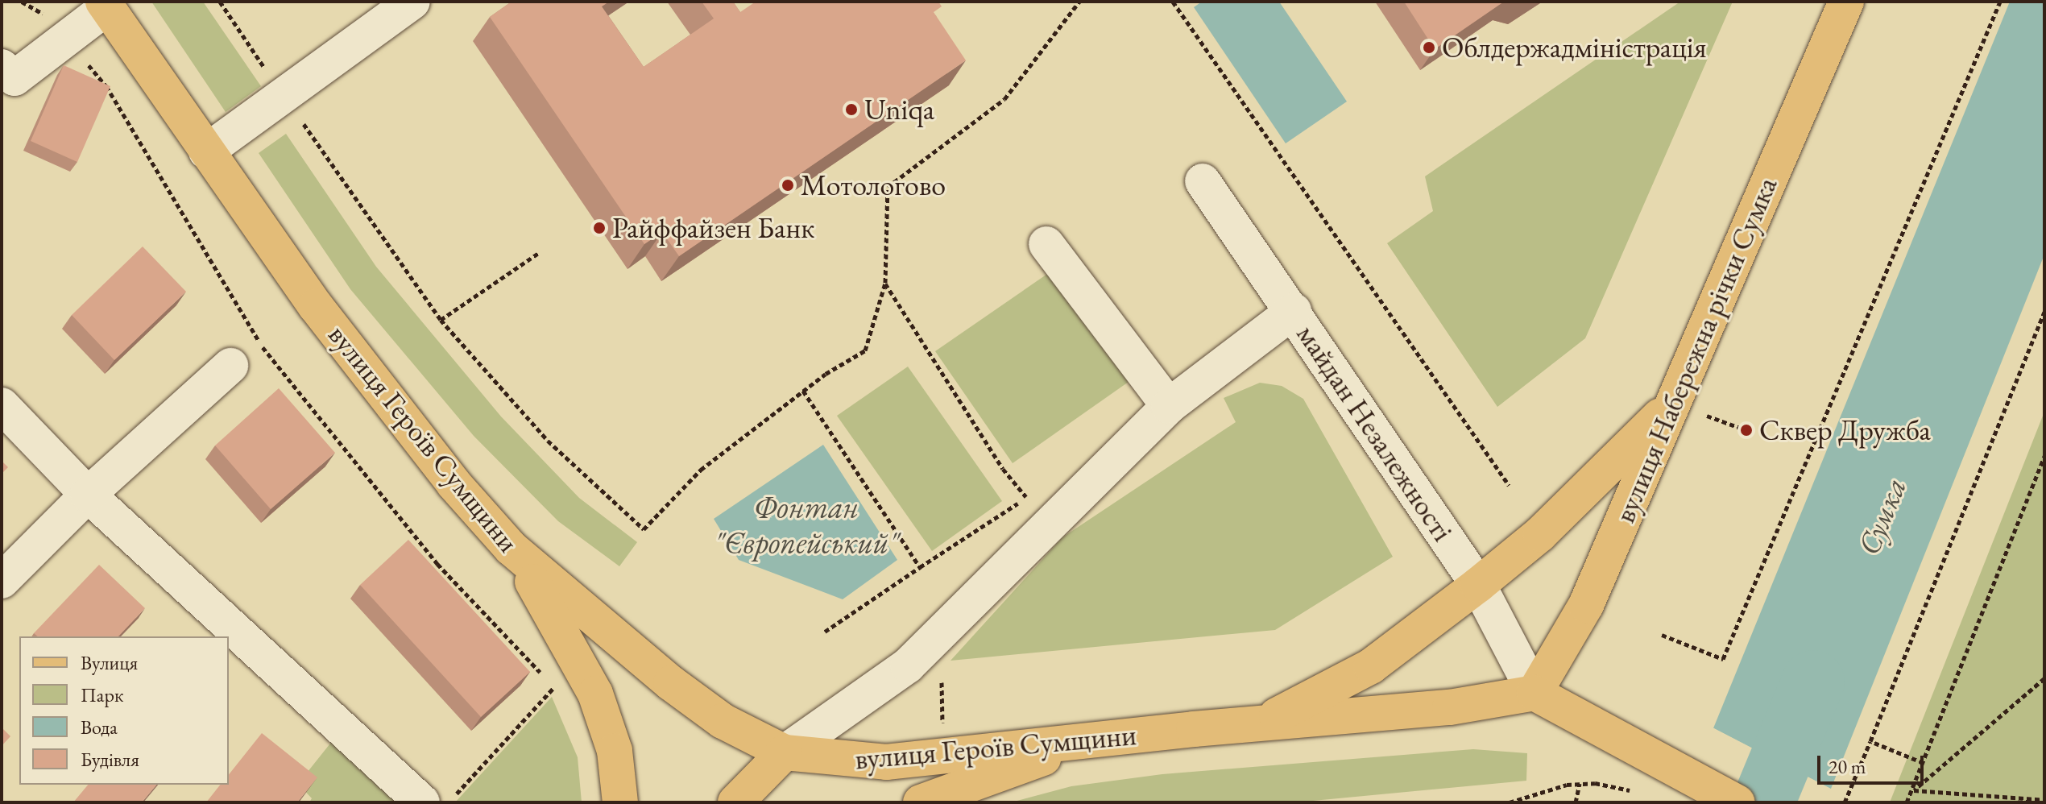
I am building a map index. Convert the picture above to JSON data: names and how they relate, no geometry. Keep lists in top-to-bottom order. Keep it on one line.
{"streets":{"main road":["вулиця Набережна річки Сумка","вулиця Героїв Сумщини"],"street":["майдан Незалежності"]},"crossings":[["вулиця Набережна річки Сумка","майдан Незалежності"],["вулиця Набережна річки Сумка","вулиця Героїв Сумщини"],["майдан Незалежності","вулиця Героїв Сумщини"]],"water":["Фонтан \"Європейський\"","Сумка"],"places":["Облдержадміністрація","Uniqa","Мотологово","Райффайзен Банк","Сквер Дружба"],"legend":["Вулиця","Парк","Вода","Будівля"],"scale_bar":"20 m"}
